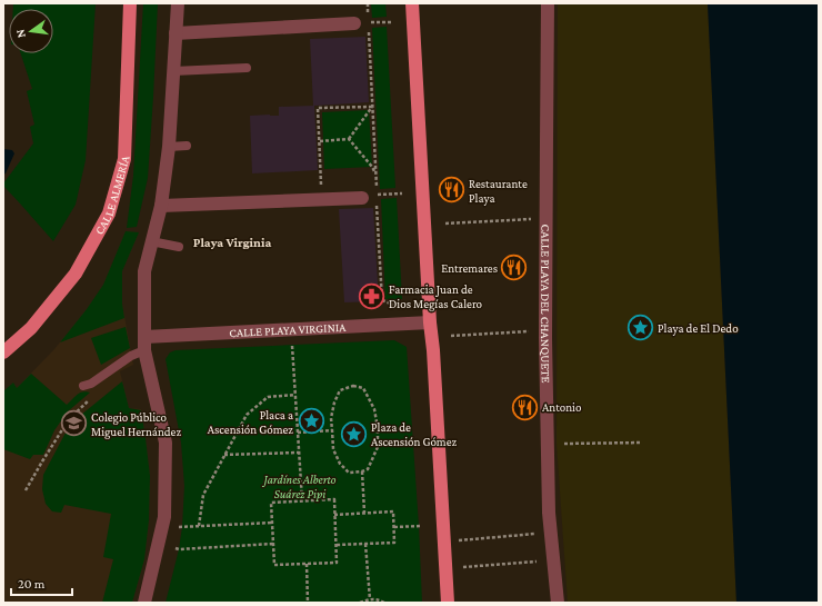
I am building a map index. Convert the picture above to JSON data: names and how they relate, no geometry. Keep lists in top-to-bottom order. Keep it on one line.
{"streets":{"main road":["CALLE ALMERÍA"],"street":["CALLE PLAYA DEL CHANQUETE","CALLE PLAYA VIRGINIA"]},"districts":["Playa Virginia"],"parks":["Jardínes Alberto Suárez Pipi"],"places":{"restaurant":["Restaurante Playa","Entremares","Antonio"],"pharmacy":["Farmacia Juan de Dios Megías Calero"],"place":["Playa de El Dedo","Placa a Ascensión Gómez","Plaza de Ascensión Gómez"],"school or university":["Colegio Público Miguel Hernández"]},"scale_bar":"20 m","north":"left"}
